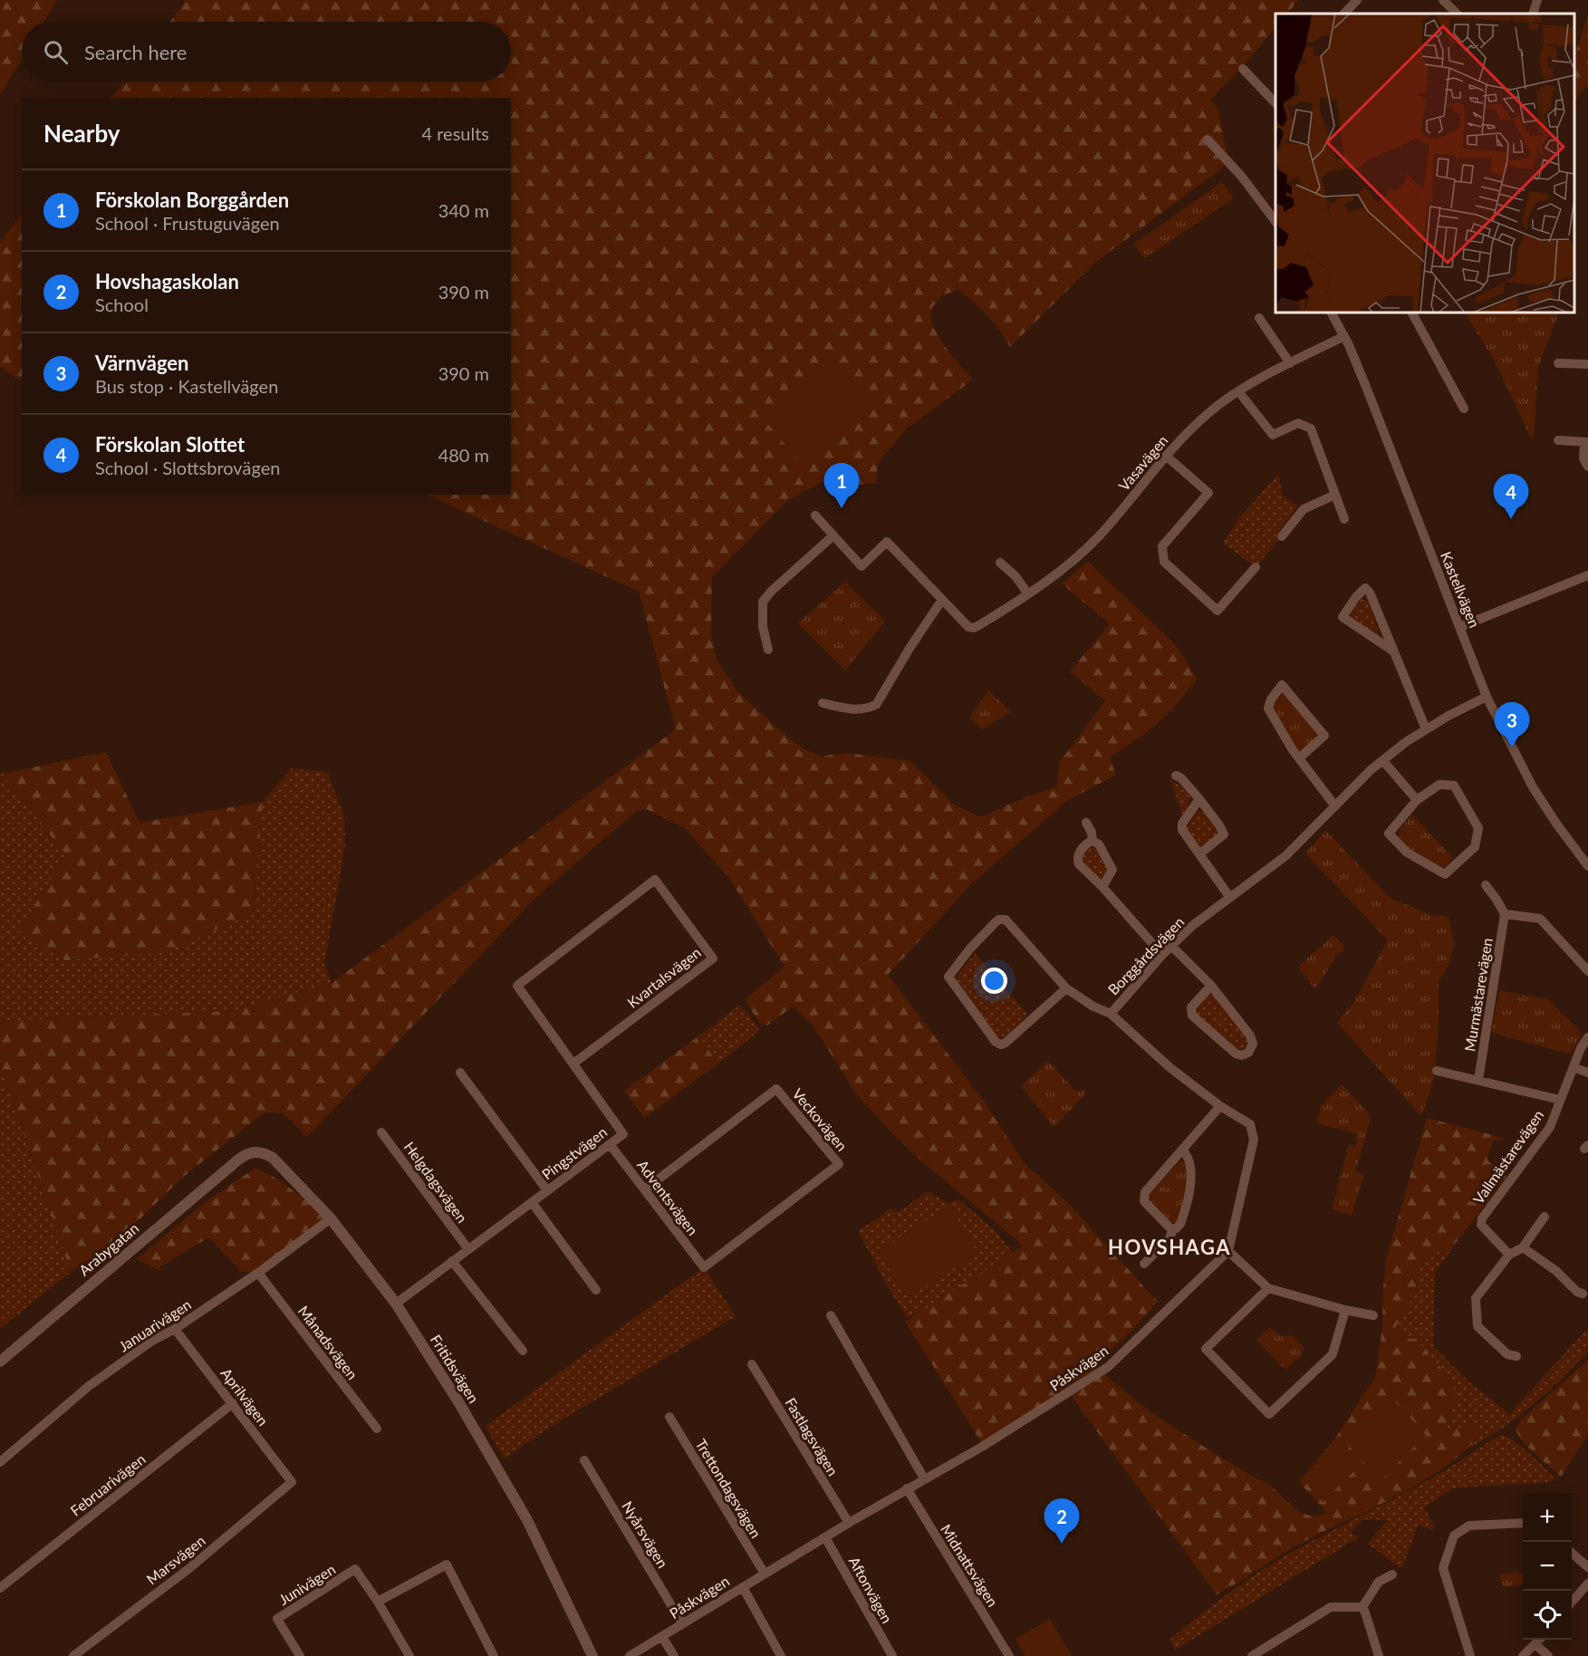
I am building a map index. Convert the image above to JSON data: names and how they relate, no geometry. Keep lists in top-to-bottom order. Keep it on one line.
{"streets":{"street":["Vasavägen","Kastellvägen","Borggårdsvägen","Kvartalsvägen","Murmästarevägen","Veckovägen","Pingstvägen","Vallmästarevägen","Helgdagsvägen","Adventsvägen","Arabygatan","Januarivägen","Månadsvägen","Påskvägen","Fritidsvägen","Aprilvägen","Fastlagsvägen","Februarivägen","Trettondagsvägen","Nyårsvägen","Marsvägen","Midnattsvägen","Junivägen","Aftonvägen"]},"crossings":[["Vasavägen","Kastellvägen"],["Kastellvägen","Borggårdsvägen"],["Borggårdsvägen","Påskvägen"],["Kvartalsvägen","Pingstvägen"],["Veckovägen","Adventsvägen"],["Pingstvägen","Helgdagsvägen"],["Pingstvägen","Adventsvägen"],["Pingstvägen","Fritidsvägen"],["Arabygatan","Fritidsvägen"],["Januarivägen","Månadsvägen"],["Januarivägen","Fritidsvägen"],["Januarivägen","Aprilvägen"],["Påskvägen","Fastlagsvägen"],["Påskvägen","Trettondagsvägen"],["Påskvägen","Nyårsvägen"],["Påskvägen","Midnattsvägen"],["Påskvägen","Aftonvägen"],["Aprilvägen","Februarivägen"],["Aprilvägen","Marsvägen"]],"districts":["HOVSHAGA"],"page":{"search":"Search here","heading":["Nearby","4 results"],"list":[{"mark":"1","name":"Förskolan Borggården","note":"School · Frustuguvägen","value":"340 m"},{"mark":"2","name":"Hovshagaskolan","note":"School","value":"390 m"},{"mark":"3","name":"Värnvägen","note":"Bus stop · Kastellvägen","value":"390 m"},{"mark":"4","name":"Förskolan Slottet","note":"School · Slottsbrovägen","value":"480 m"}],"pins":["1","4","3","2"],"map_buttons":["+","−"]}}
